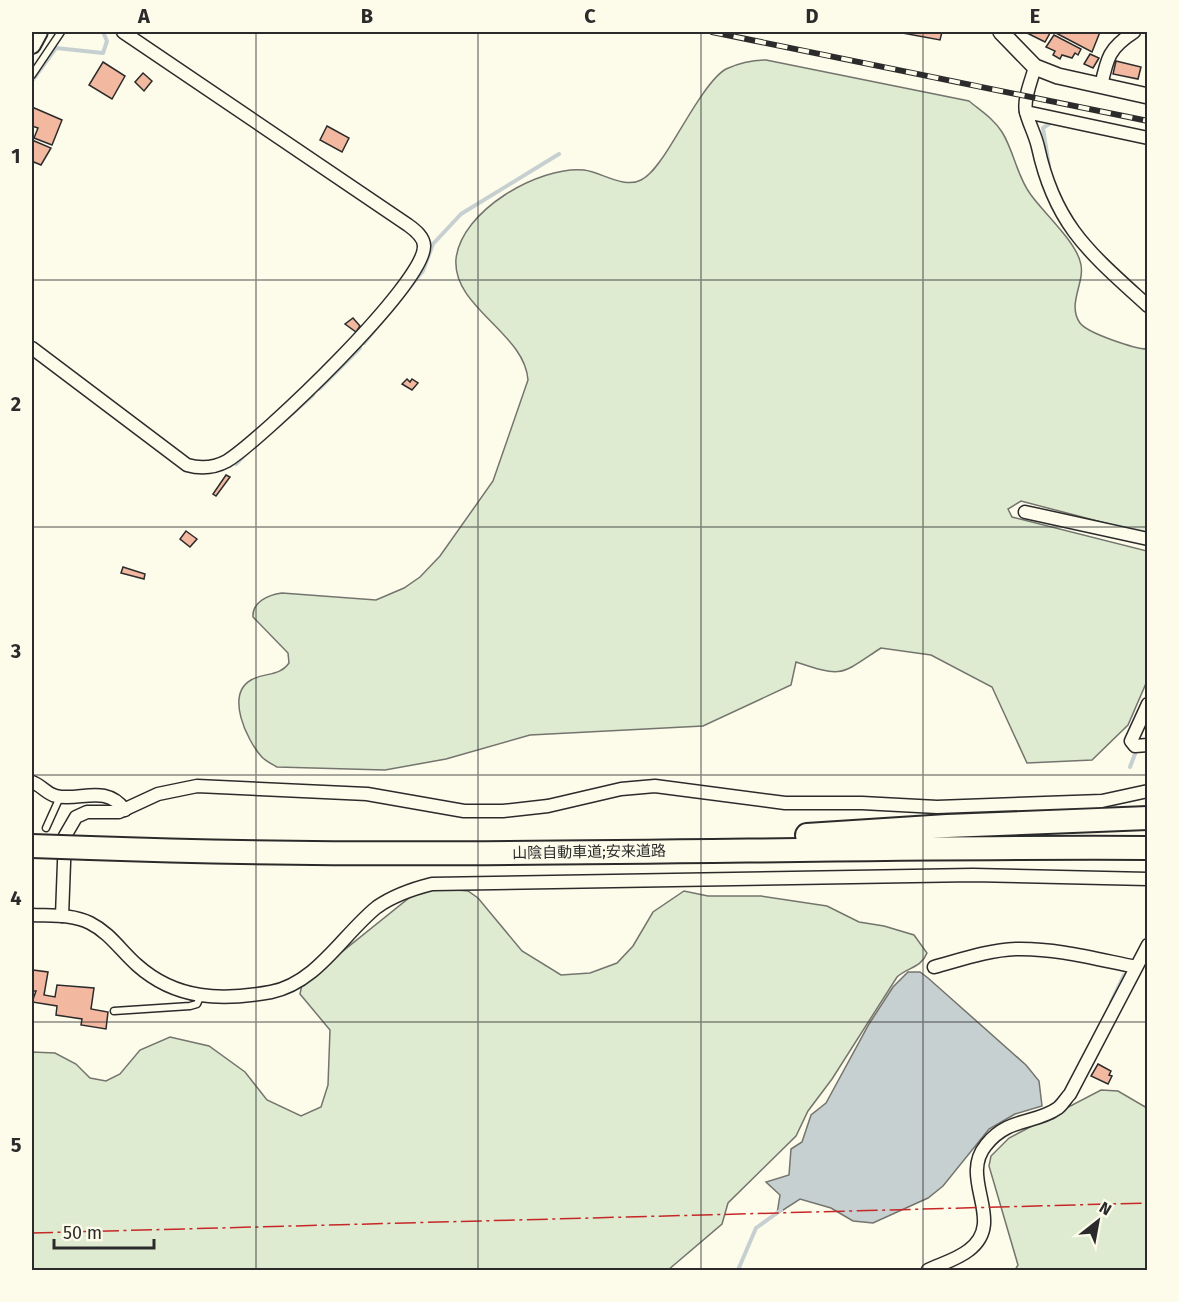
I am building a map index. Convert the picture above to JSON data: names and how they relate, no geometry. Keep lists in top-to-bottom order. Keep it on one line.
{"streets":{"highway":["山陰自動車道;安来道路"]},"scale_bar":"50 m","north":"top right","grid":{"columns":["A","B","C","D","E"],"rows":["1","2","3","4","5"]}}
